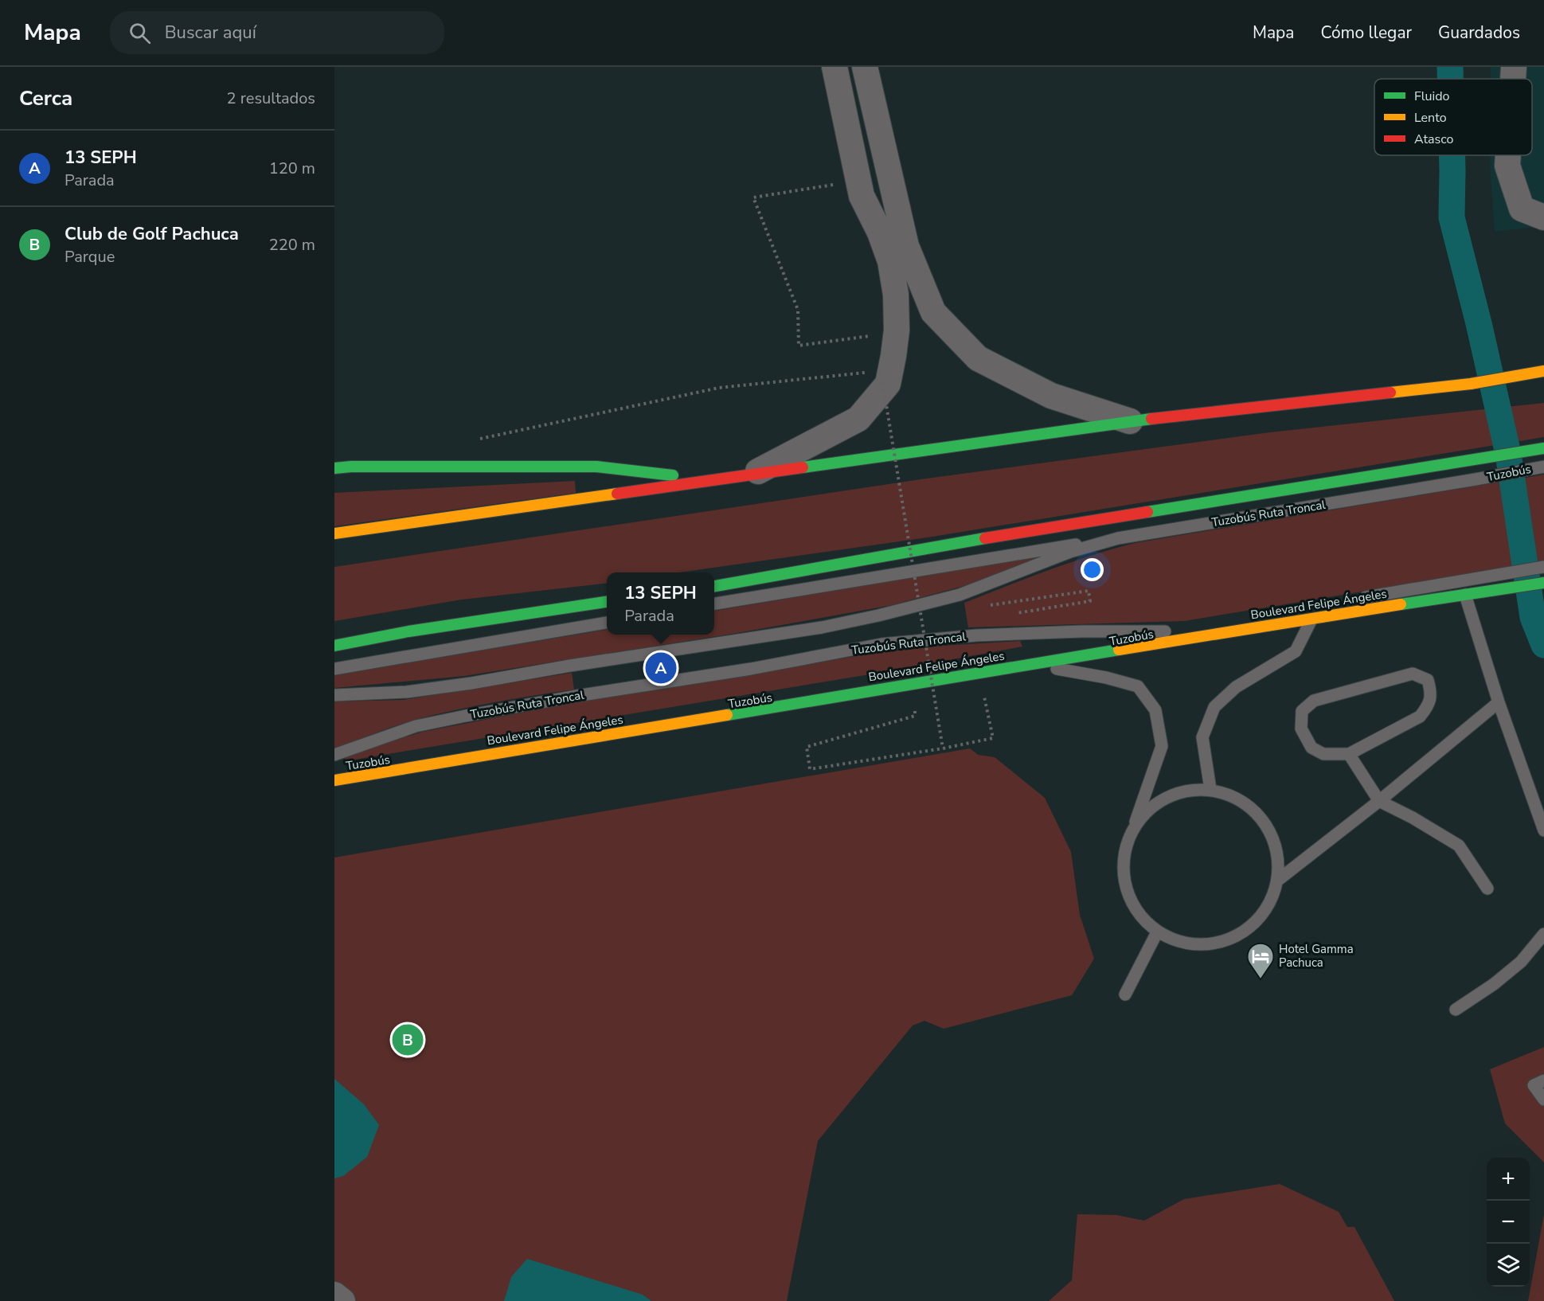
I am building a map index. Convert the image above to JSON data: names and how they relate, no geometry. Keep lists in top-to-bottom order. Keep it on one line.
{"streets":{"main road":["Boulevard Felipe Ángeles"],"lane":["Tuzobús","Tuzobús Ruta Troncal"]},"crossings":[["Tuzobús","Tuzobús Ruta Troncal"]],"places":{"hotel":["Hotel Gamma Pachuca"]},"legend":["Fluido","Lento","Atasco"],"page":{"header":"Mapa","search":"Buscar aquí","nav":["Mapa","Cómo llegar","Guardados"],"heading":["Cerca","2 resultados"],"list":[{"mark":"A","name":"13 SEPH","note":"Parada","value":"120 m"},{"mark":"B","name":"Club de Golf Pachuca","note":"Parque","value":"220 m"}],"popup":["13 SEPH","Parada"],"pins":["A","B"],"map_buttons":["+","−"]}}
